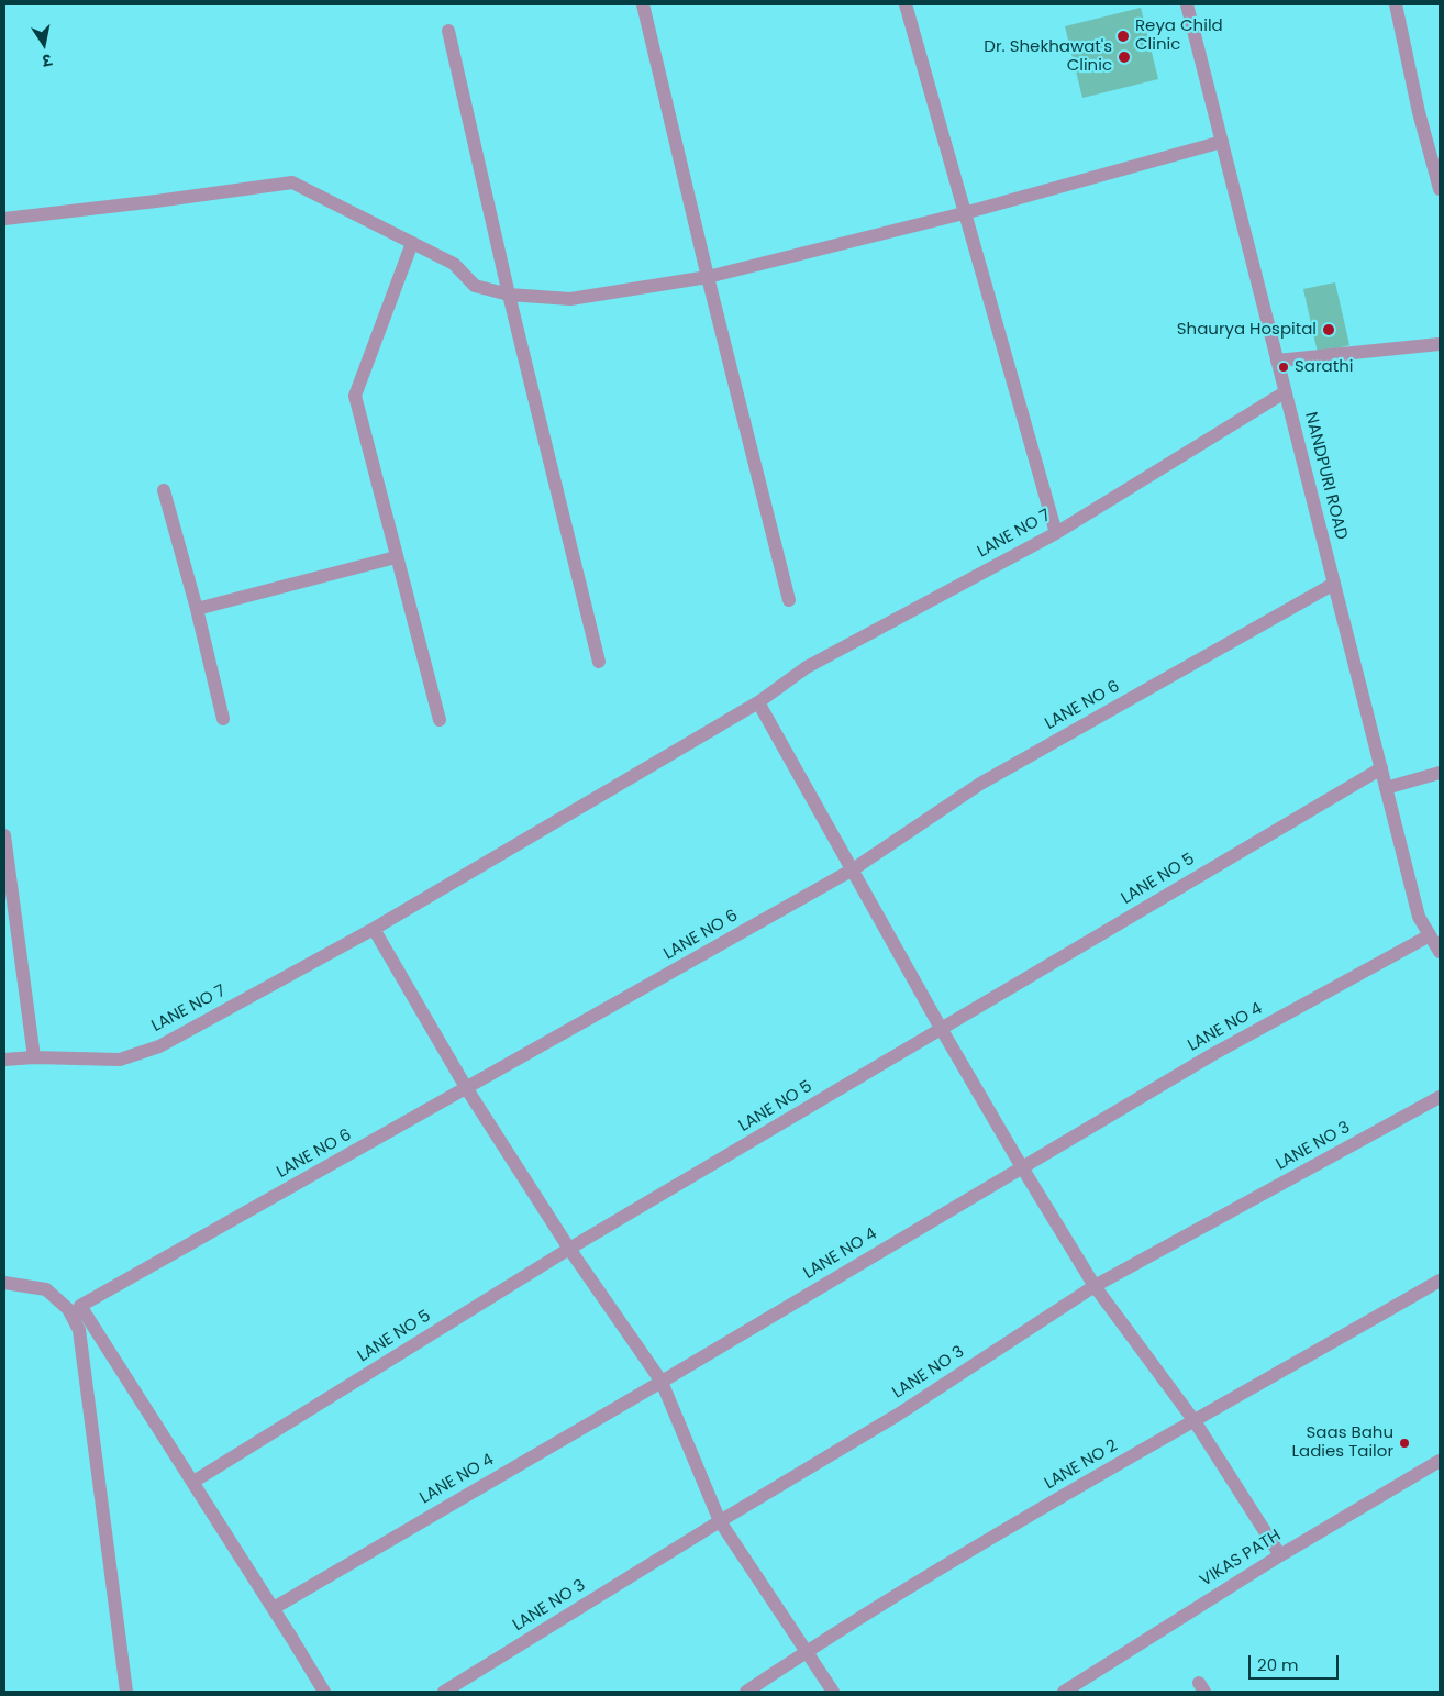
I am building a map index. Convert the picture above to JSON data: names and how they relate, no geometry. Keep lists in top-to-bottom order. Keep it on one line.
{"streets":{"street":["NANDPURI ROAD","LANE NO 7","LANE NO 6","LANE NO 5","LANE NO 4","LANE NO 3","LANE NO 2","VIKAS PATH"]},"crossings":[["NANDPURI ROAD","LANE NO 7"],["NANDPURI ROAD","LANE NO 6"],["NANDPURI ROAD","LANE NO 5"],["NANDPURI ROAD","LANE NO 4"],["LANE NO 6","LANE NO 5"]],"places":["Reya Child Clinic","Dr. Shekhawat's Clinic","Shaurya Hospital","Sarathi","Saas Bahu Ladies Tailor"],"scale_bar":"20 m","north":"bottom"}
